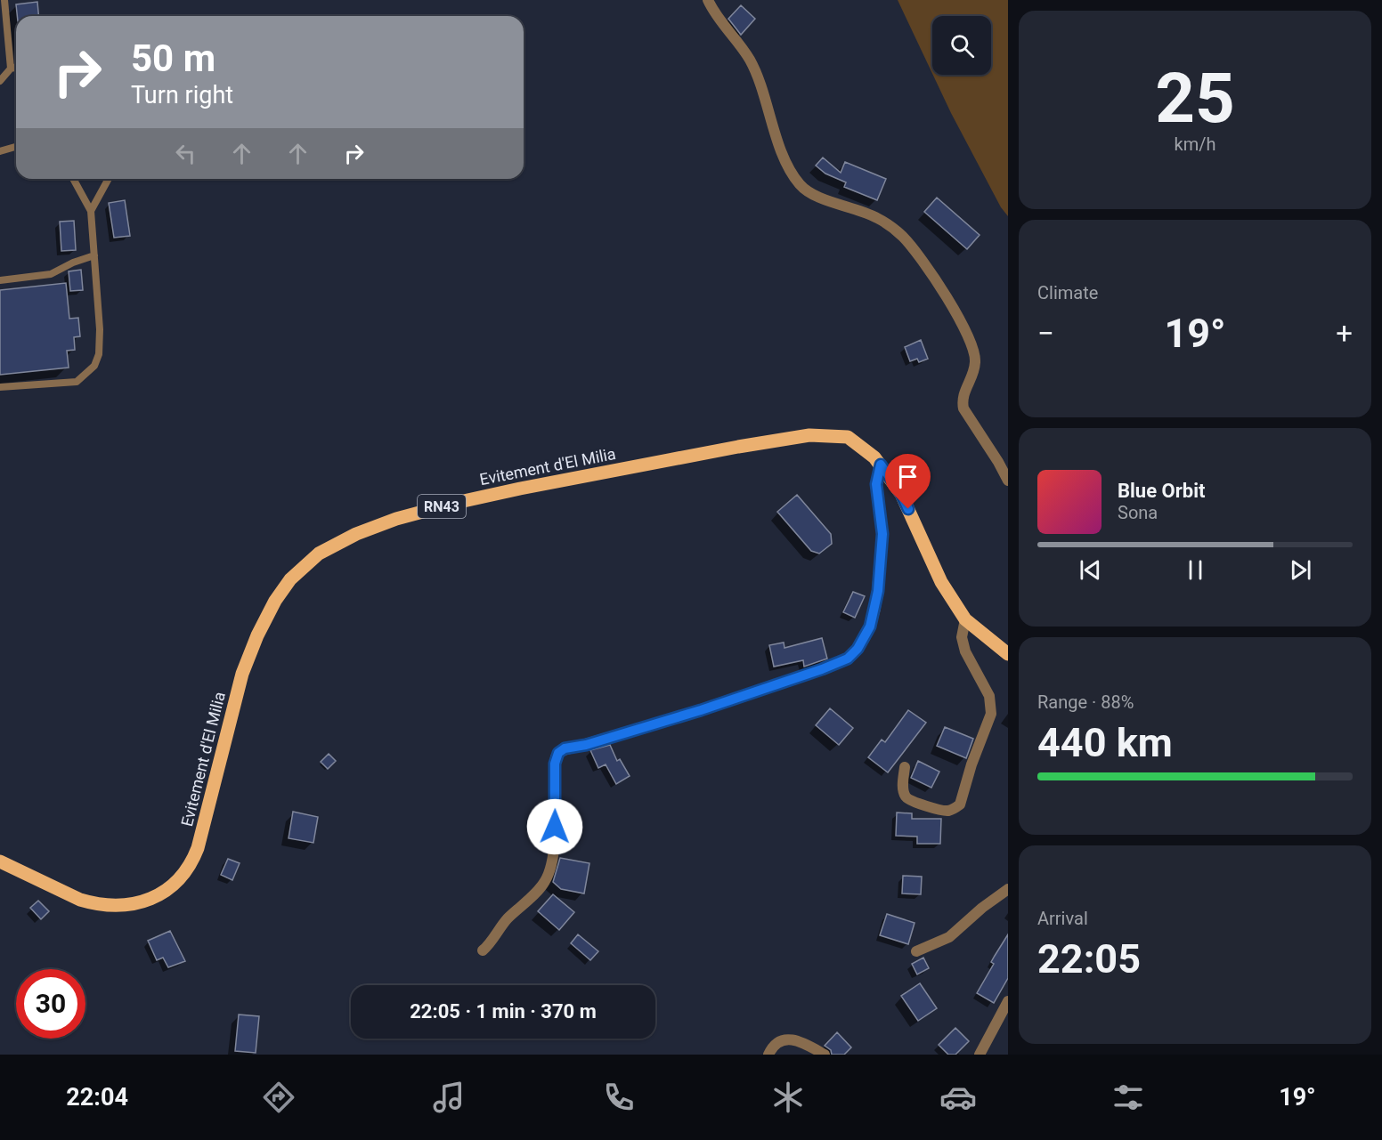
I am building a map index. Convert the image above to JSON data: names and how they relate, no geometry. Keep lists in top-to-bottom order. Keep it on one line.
{"streets":{"main road":["Evitement d'El Milia","RN43"]},"page":{"tile":[["25","km/h"],"Climate",["Range · 88%","440 km"],["Arrival","22:05"]],"turn":["50 m","Turn right"],"heat":["−","19°","+"],"song":["Blue Orbit","Sona"],"limit":"30","trip":"22:05 · 1 min · 370 m","tabs":["22:04","19°"]}}
